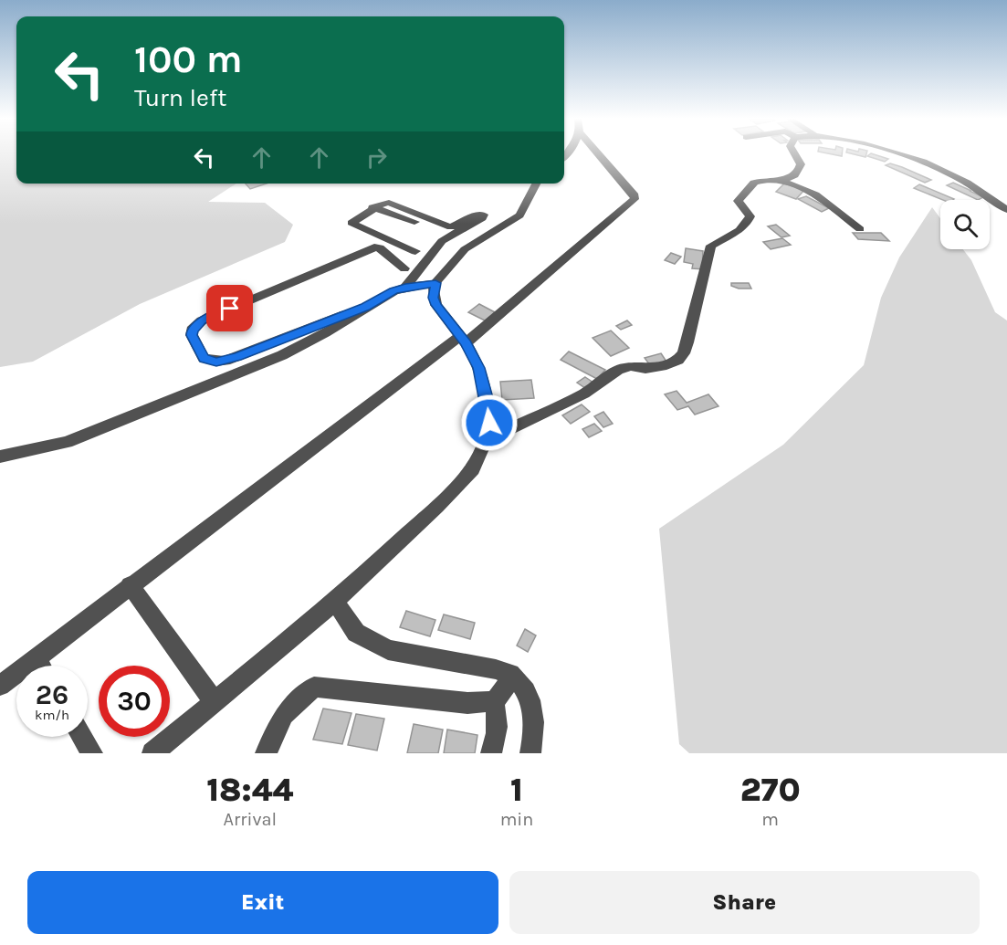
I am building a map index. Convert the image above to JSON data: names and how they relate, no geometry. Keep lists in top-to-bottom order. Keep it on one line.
{"page":{"turn":["100 m","Turn left"],"speed":"26 km/h","limit":"30","eta":["18:44","Arrival","1","min","270","m"],"buttons":["Exit","Share"]}}
